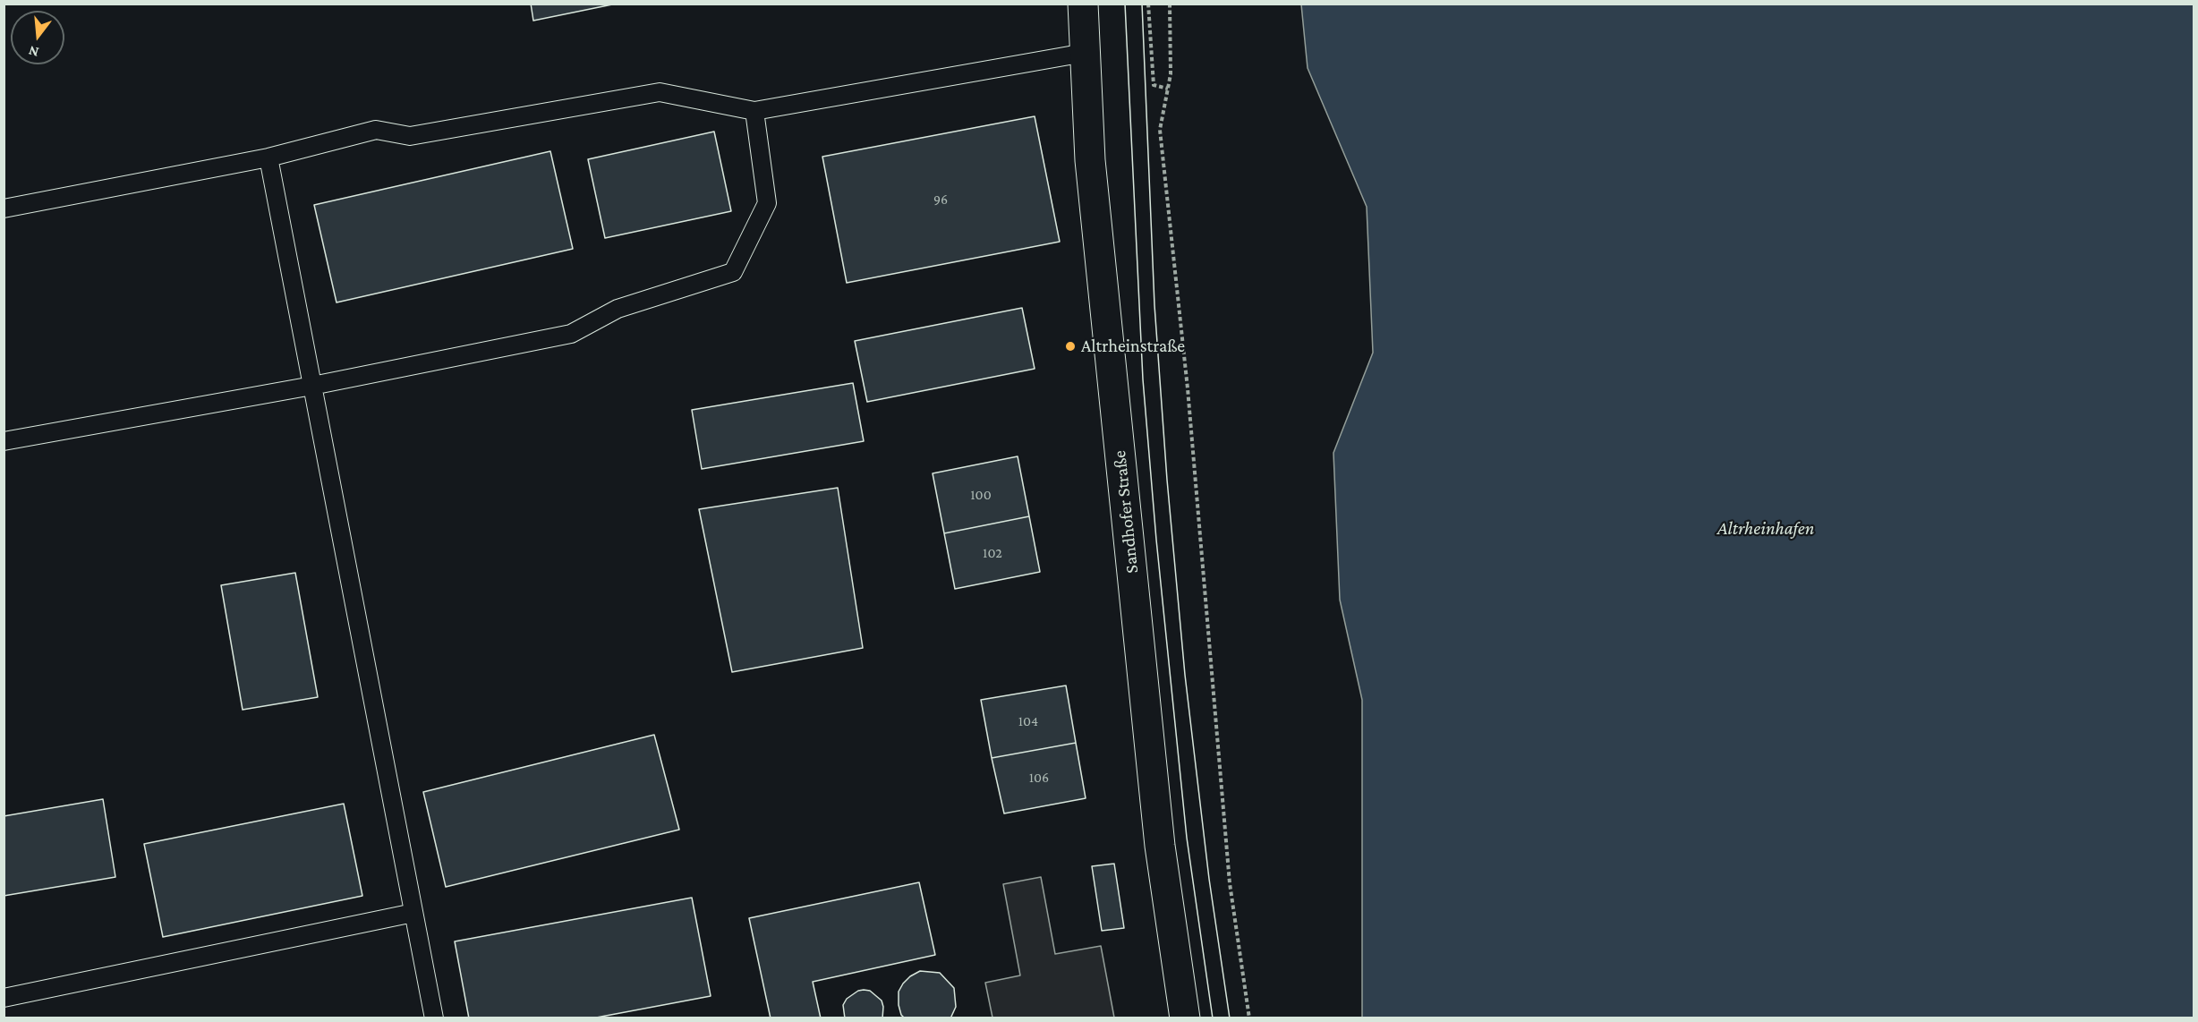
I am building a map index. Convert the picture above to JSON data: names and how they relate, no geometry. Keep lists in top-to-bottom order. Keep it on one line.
{"streets":{"street":["Sandhofer Straße"]},"water":["Altrheinhafen"],"places":["Altrheinstraße"],"house_numbers":["96","100","102","104","106"],"north":"bottom"}
